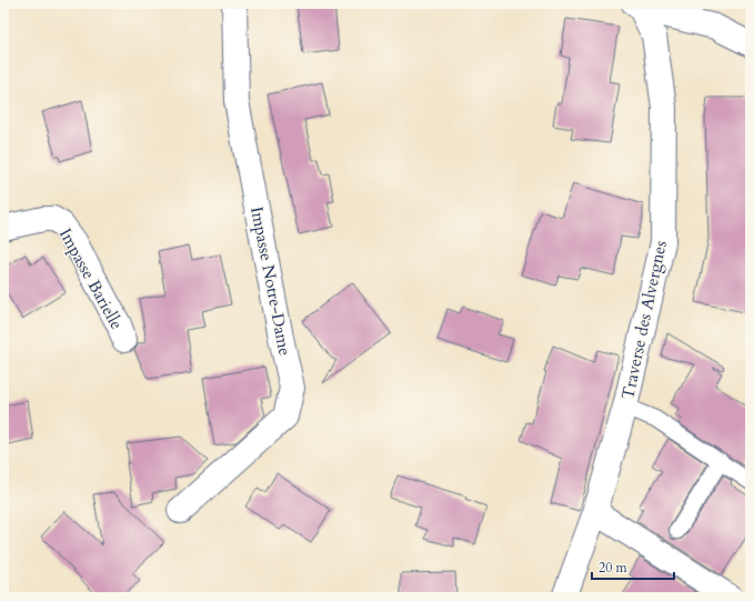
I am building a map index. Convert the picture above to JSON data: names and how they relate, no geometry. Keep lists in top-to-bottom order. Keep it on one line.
{"streets":{"street":["Impasse Barielle","Impasse Notre-Dame","Traverse des Alvergnes"]},"scale_bar":"20 m"}
